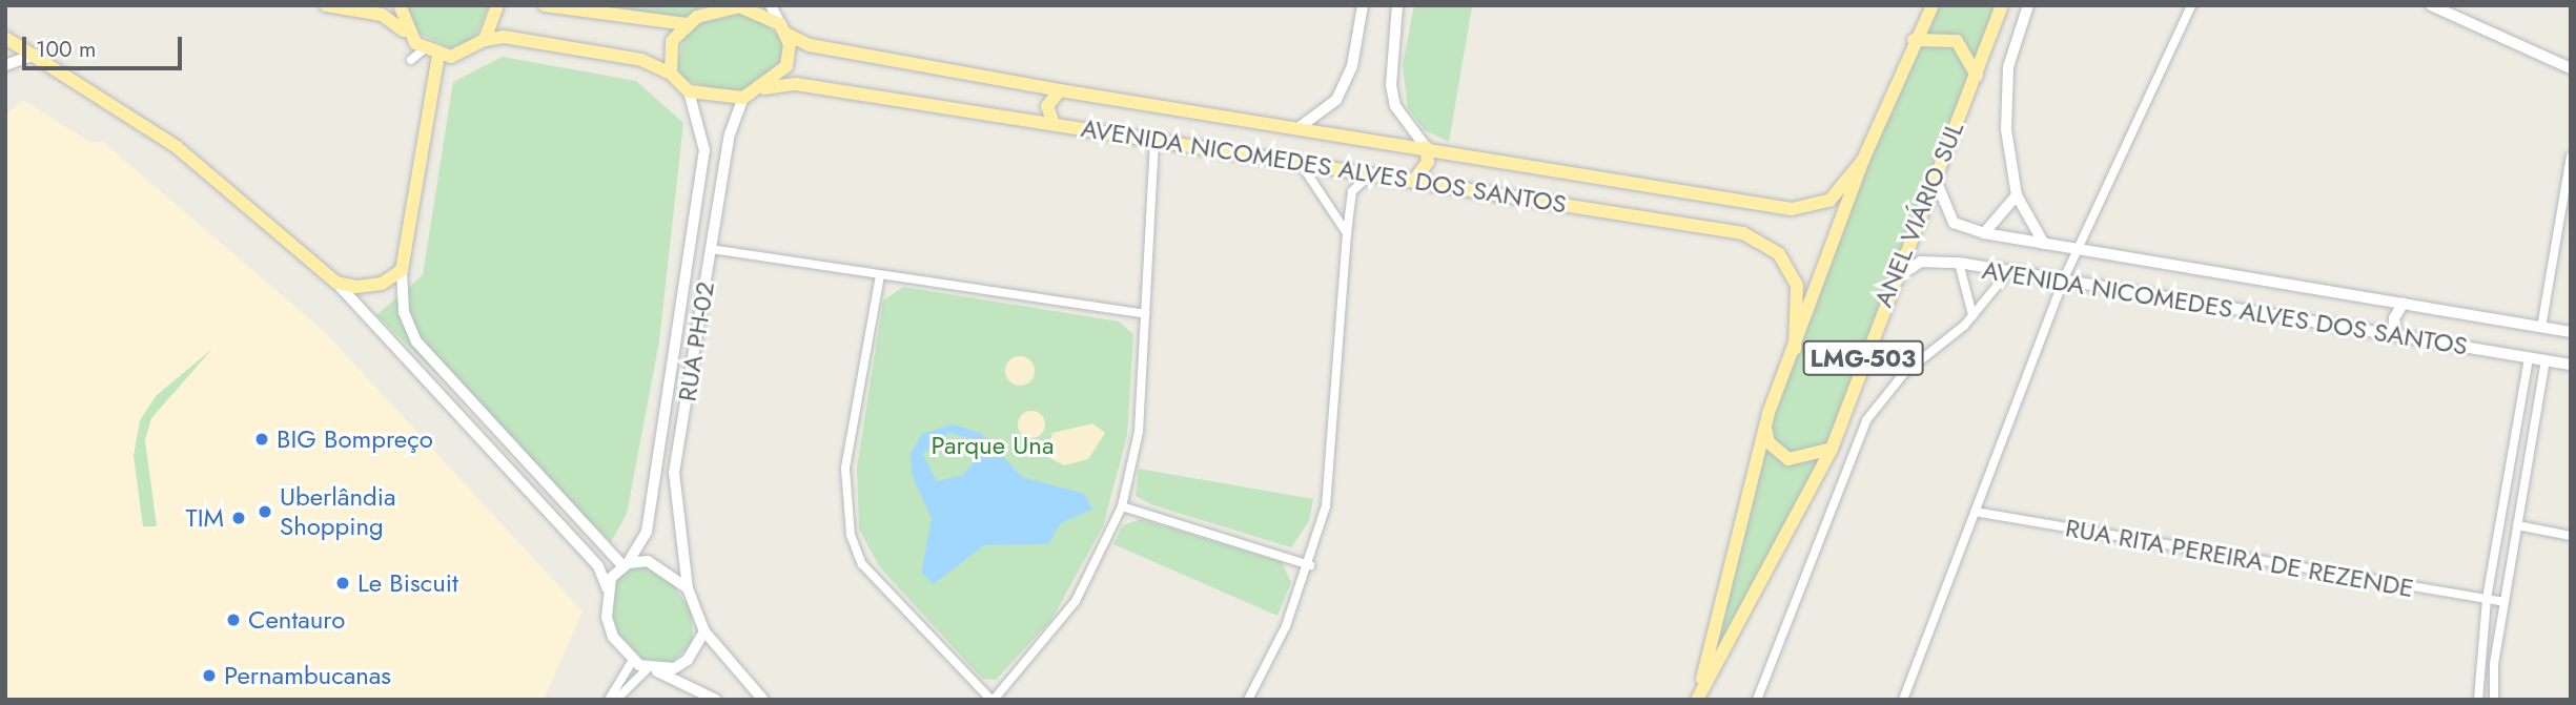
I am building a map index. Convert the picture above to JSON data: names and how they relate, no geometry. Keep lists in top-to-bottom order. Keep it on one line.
{"streets":{"main road":["AVENIDA NICOMEDES ALVES DOS SANTOS","ANEL VIÁRIO SUL","LMG-503"],"street":["RUA PH-02","RUA RITA PEREIRA DE REZENDE"]},"crossings":[["AVENIDA NICOMEDES ALVES DOS SANTOS","ANEL VIÁRIO SUL"],["AVENIDA NICOMEDES ALVES DOS SANTOS","RUA PH-02"]],"parks":["Parque Una"],"places":["BIG Bompreço","Uberlândia Shopping","TIM","Le Biscuit","Centauro","Pernambucanas"],"scale_bar":"100 m"}
